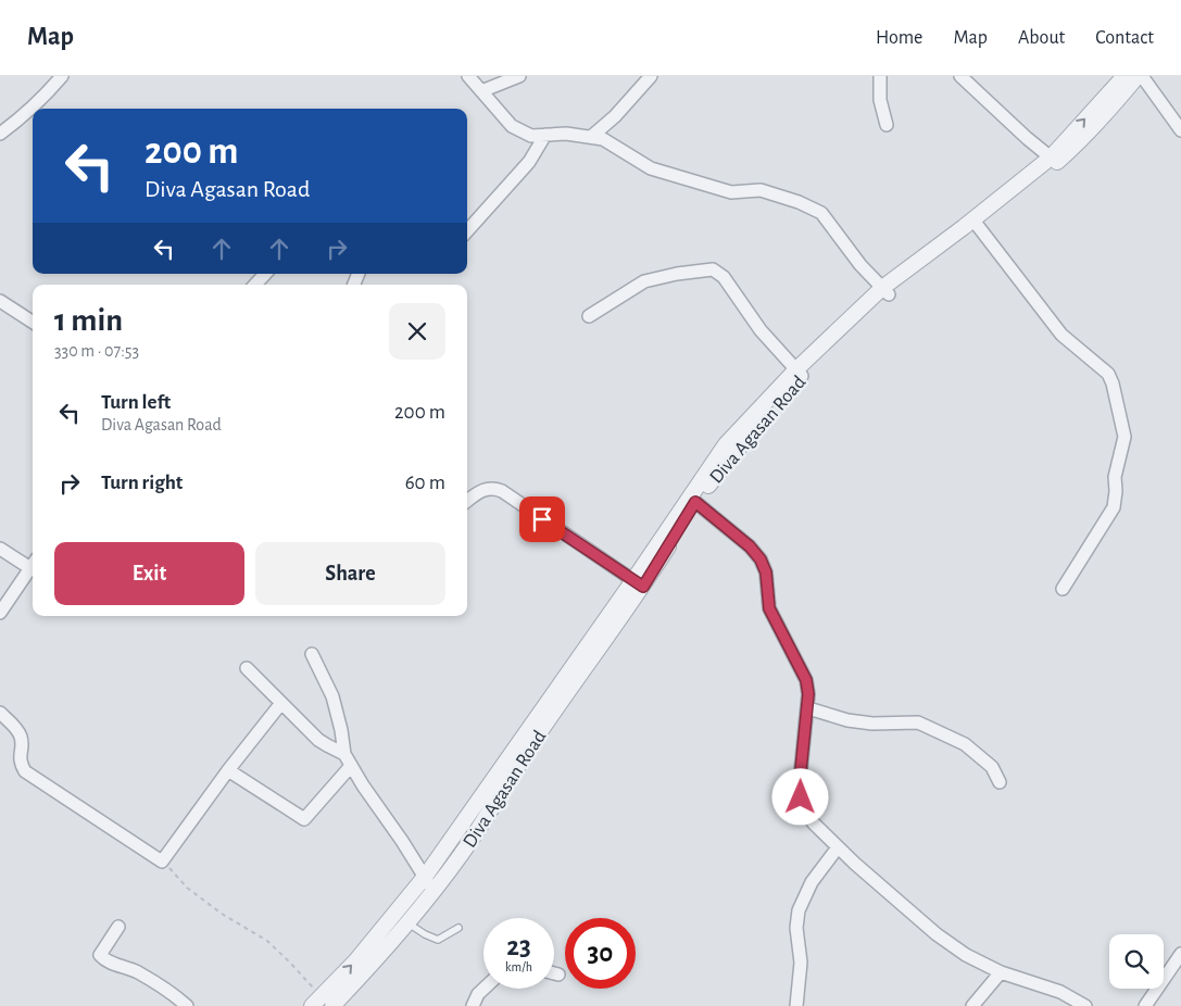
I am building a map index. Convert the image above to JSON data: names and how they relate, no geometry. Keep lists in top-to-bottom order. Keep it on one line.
{"streets":{"street":["Diva Agasan Road"]},"page":{"header":"Map","nav":["Home","Map","About","Contact"],"turn":["200 m","Diva Agasan Road"],"heading":["1 min","330 m · 07:53"],"list":[{"name":"Turn left","note":"Diva Agasan Road","value":"200 m"},{"name":"Turn right","value":"60 m"}],"buttons":["Exit","Share"],"speed":"23 km/h","limit":"30"}}
